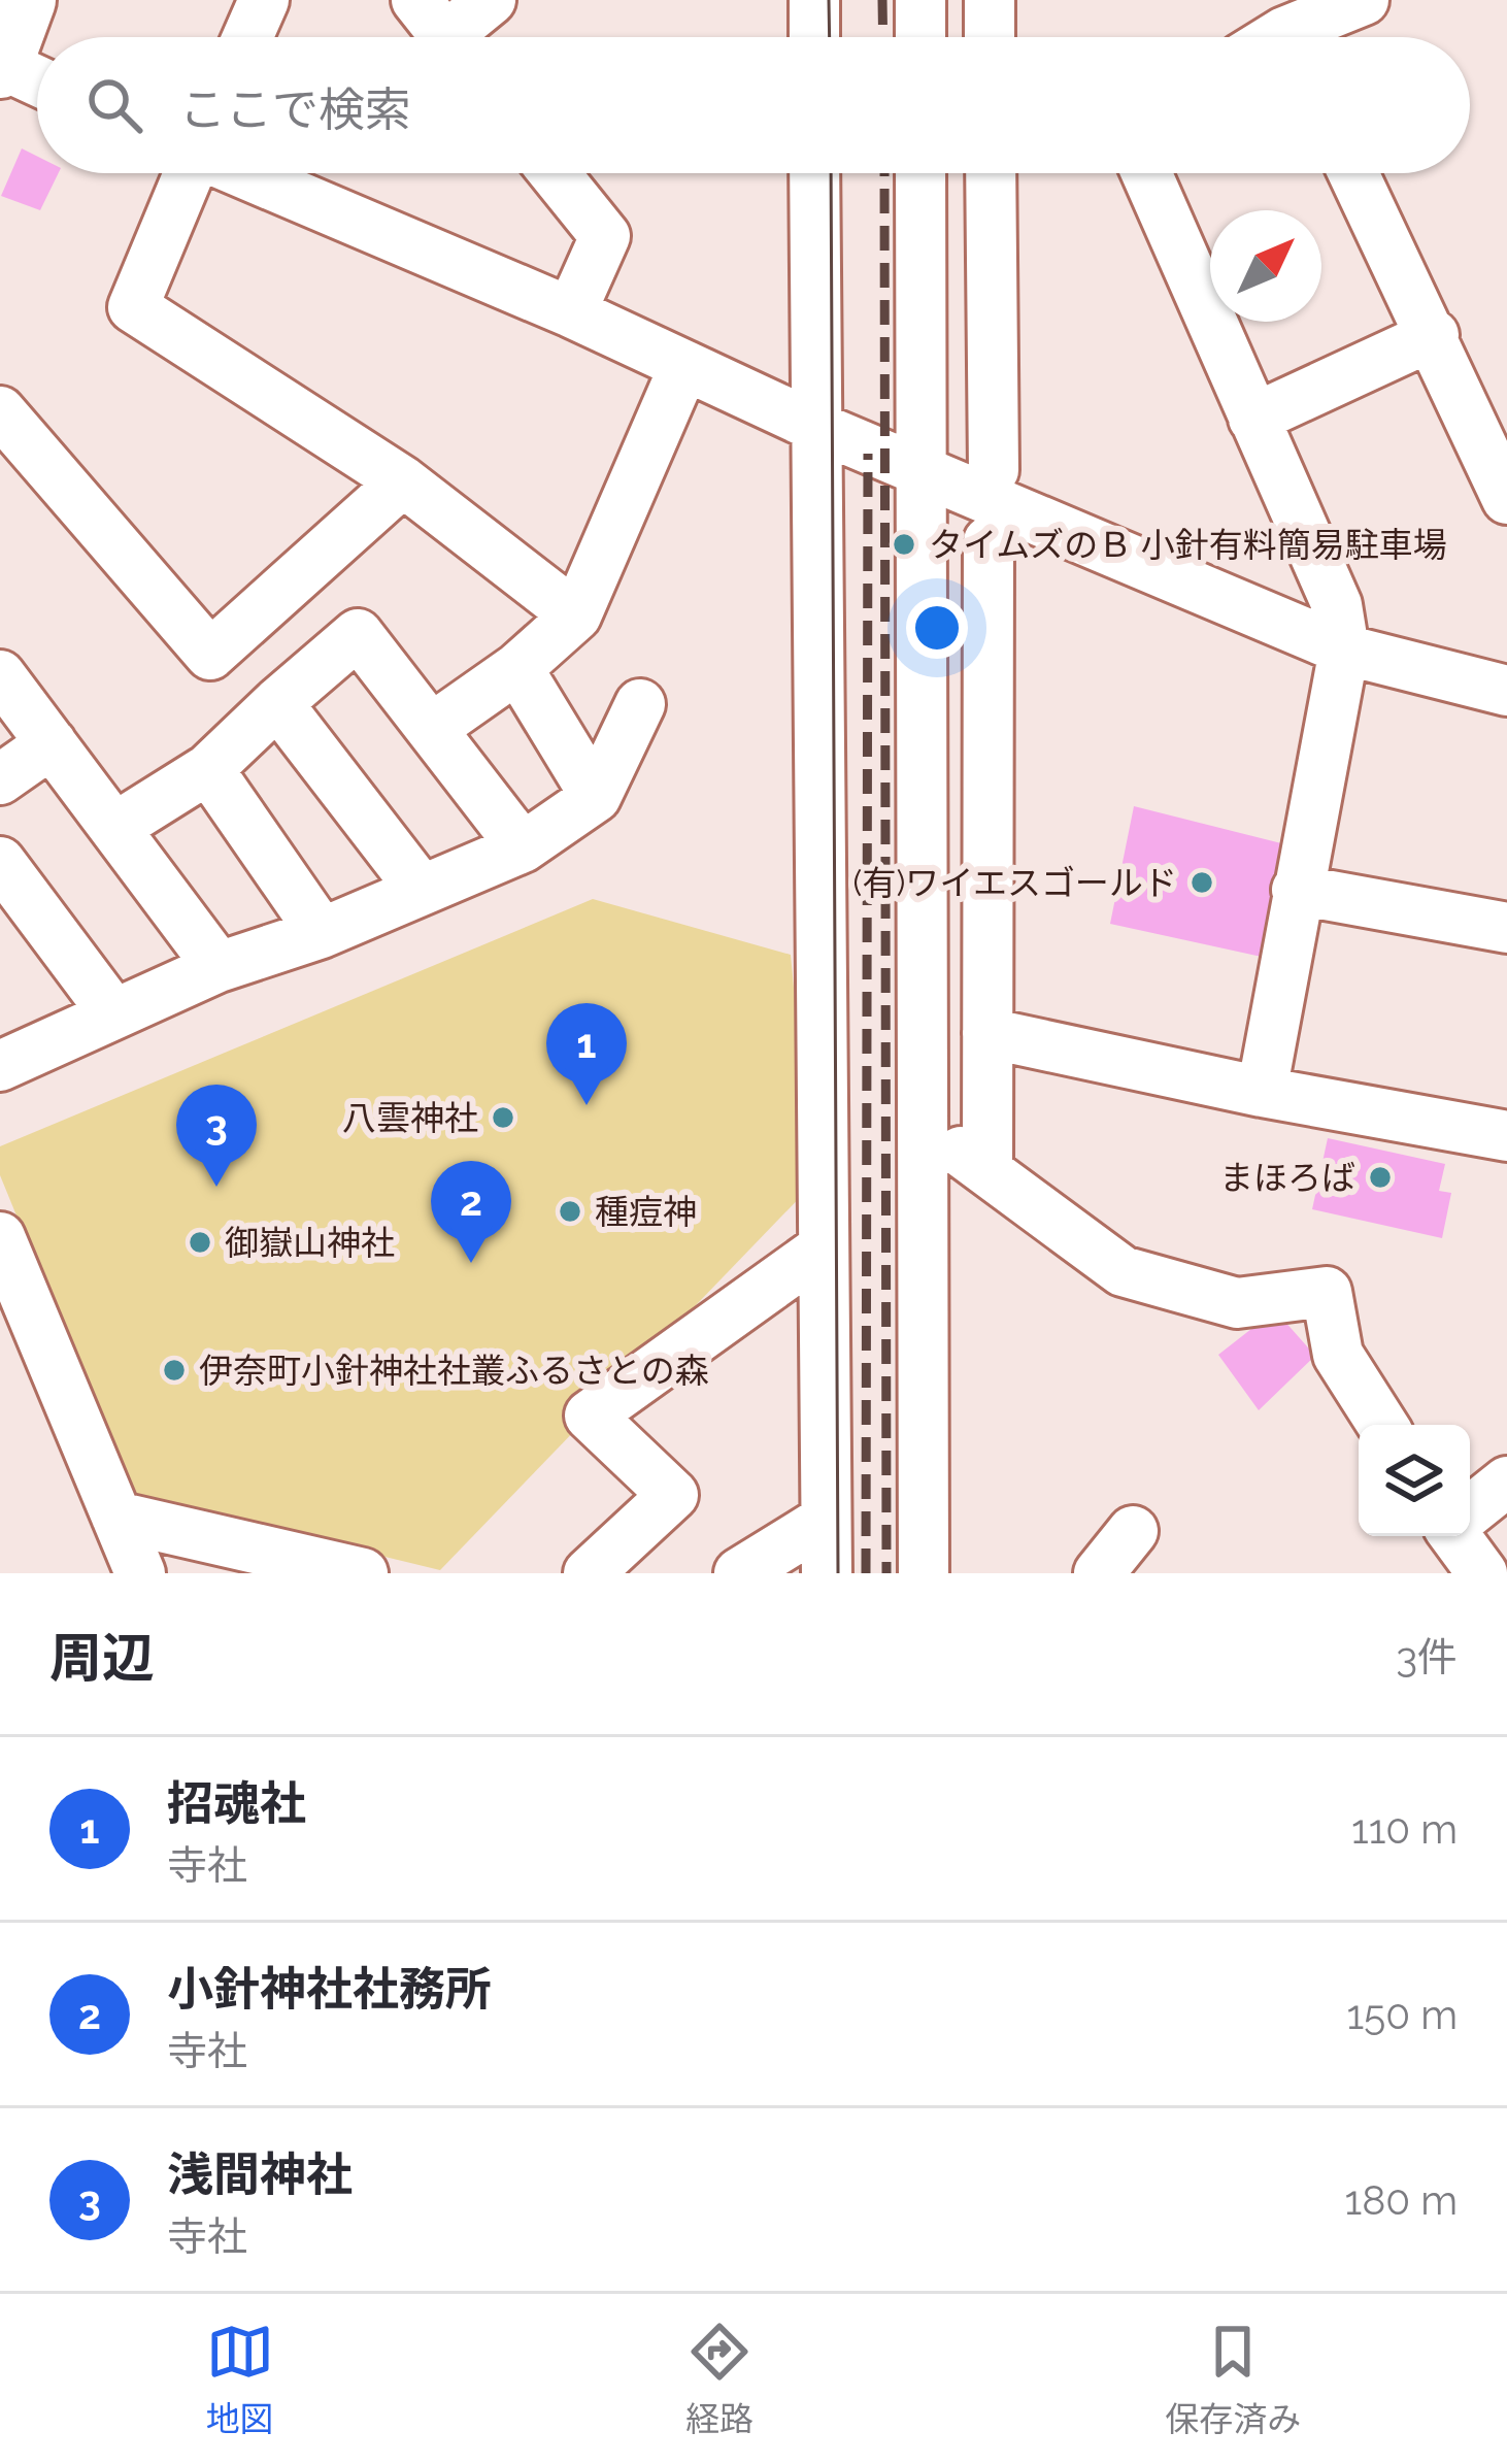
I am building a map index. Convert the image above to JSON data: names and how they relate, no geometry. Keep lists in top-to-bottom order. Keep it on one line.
{"places":["タイムズのＢ 小針有料簡易駐車場","(有)ワイエスゴールド","八雲神社","まほろば","種痘神","御嶽山神社","伊奈町小針神社社叢ふるさとの森"],"north":"top right","page":{"search":"ここで検索","pins":["1","3","2"],"heading":["周辺","3件"],"list":[{"mark":"1","name":"招魂社","note":"寺社","value":"110 m"},{"mark":"2","name":"小針神社社務所","note":"寺社","value":"150 m"},{"mark":"3","name":"浅間神社","note":"寺社","value":"180 m"}],"nav":["地図","経路","保存済み"]}}
